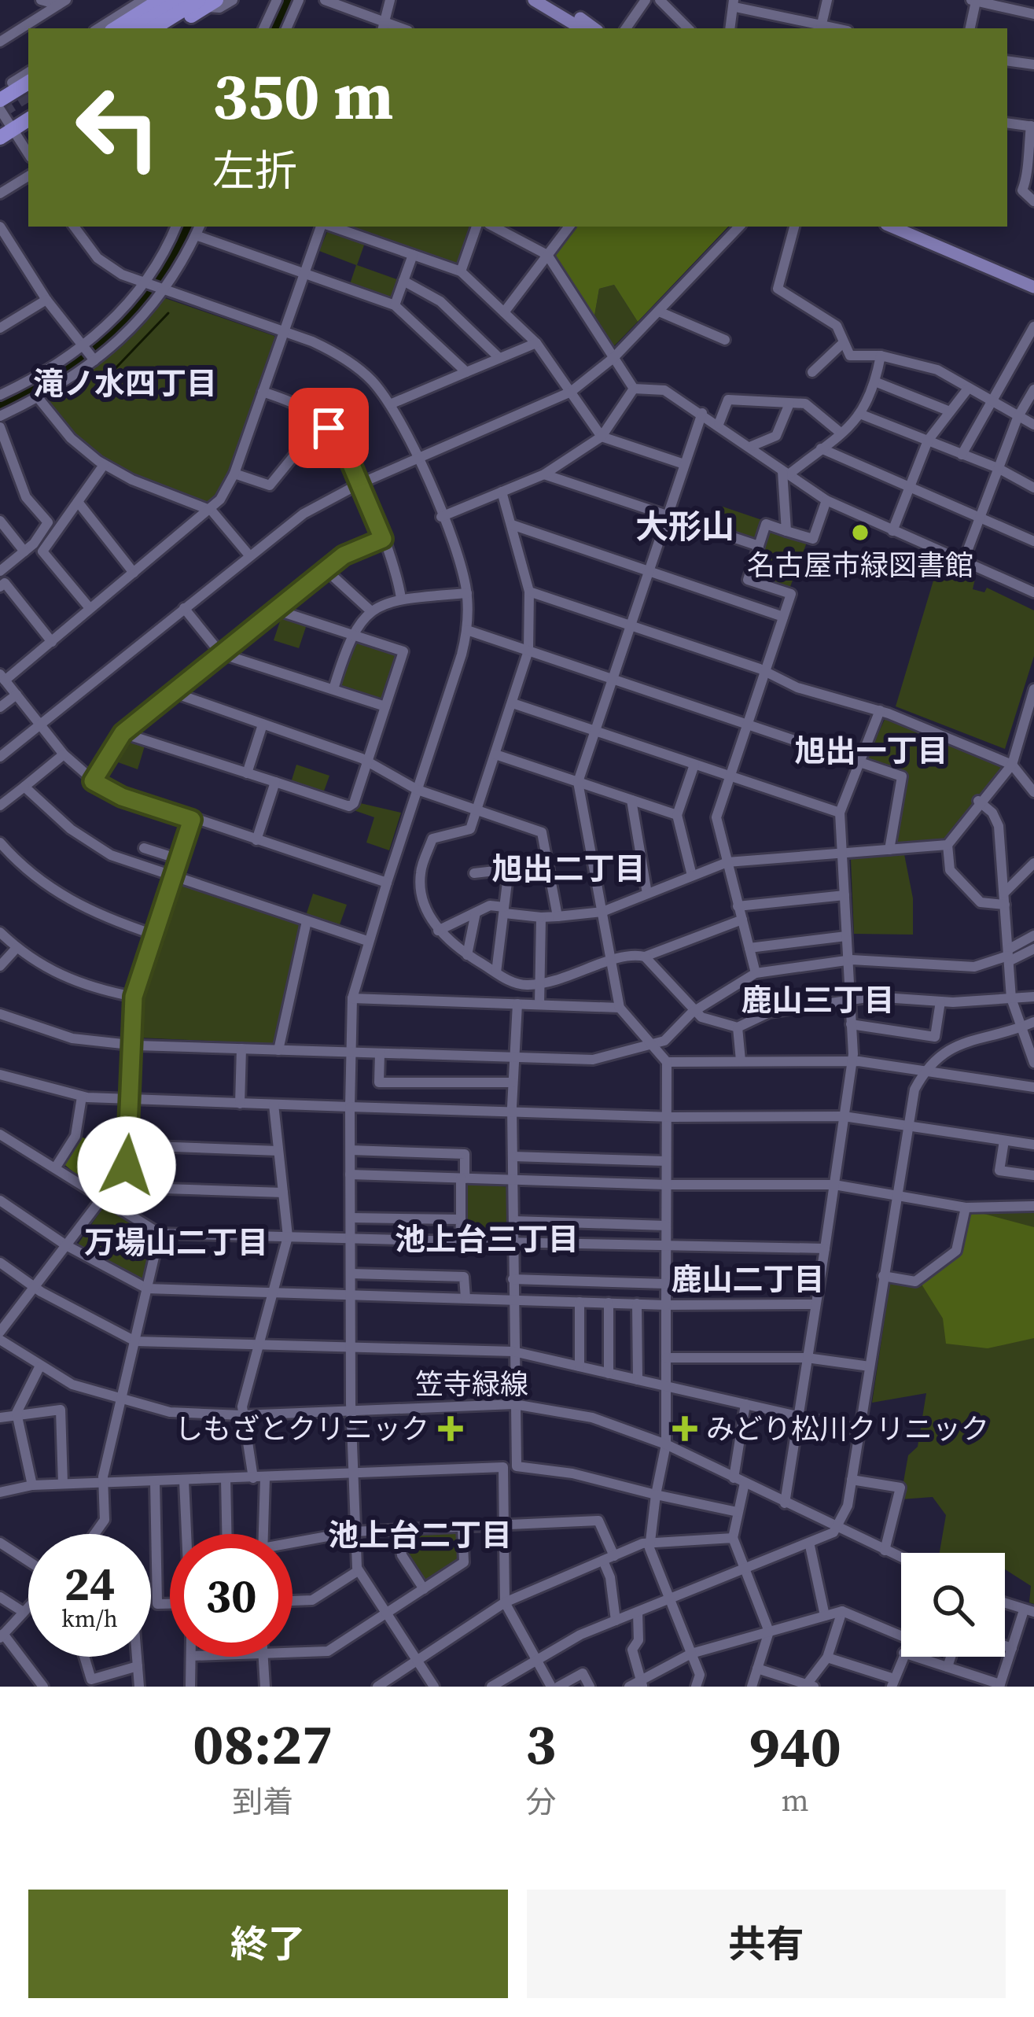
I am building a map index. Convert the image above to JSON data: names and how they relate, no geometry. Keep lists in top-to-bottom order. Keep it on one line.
{"streets":{"street":["笠寺緑線"]},"districts":["滝ノ水四丁目","大形山","旭出一丁目","旭出二丁目","鹿山三丁目","池上台三丁目","万場山二丁目","鹿山二丁目","池上台二丁目"],"places":{"other":["名古屋市緑図書館"],"health":["しもざとクリニック","みどり松川クリニック"]},"page":{"turn":["350 m","左折"],"speed":"24 km/h","limit":"30","eta":["08:27","到着","3","分","940","m"],"buttons":["終了","共有"]}}
